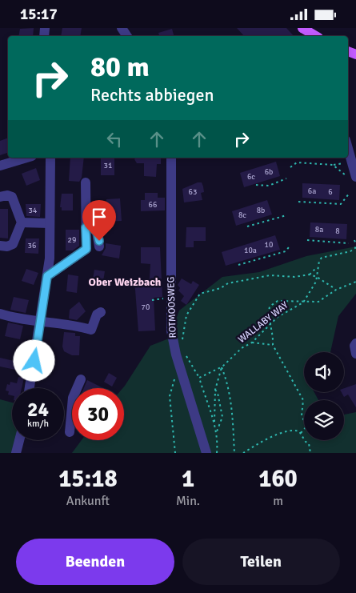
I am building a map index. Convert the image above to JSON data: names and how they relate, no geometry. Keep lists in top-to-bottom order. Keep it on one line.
{"streets":{"street":["ROTMOOSWEG"],"path":["WALLABY WAY"]},"districts":["Ober Weizbach"],"house_numbers":["31","6b","6c","6a","63","6","66","34","8b","8c","8a","8","29","10","36","10a","70"],"page":{"status":"15:17","turn":["80 m","Rechts abbiegen"],"speed":"24 km/h","limit":"30","eta":["15:18","Ankunft","1","Min.","160","m"],"buttons":["Beenden","Teilen"]}}
